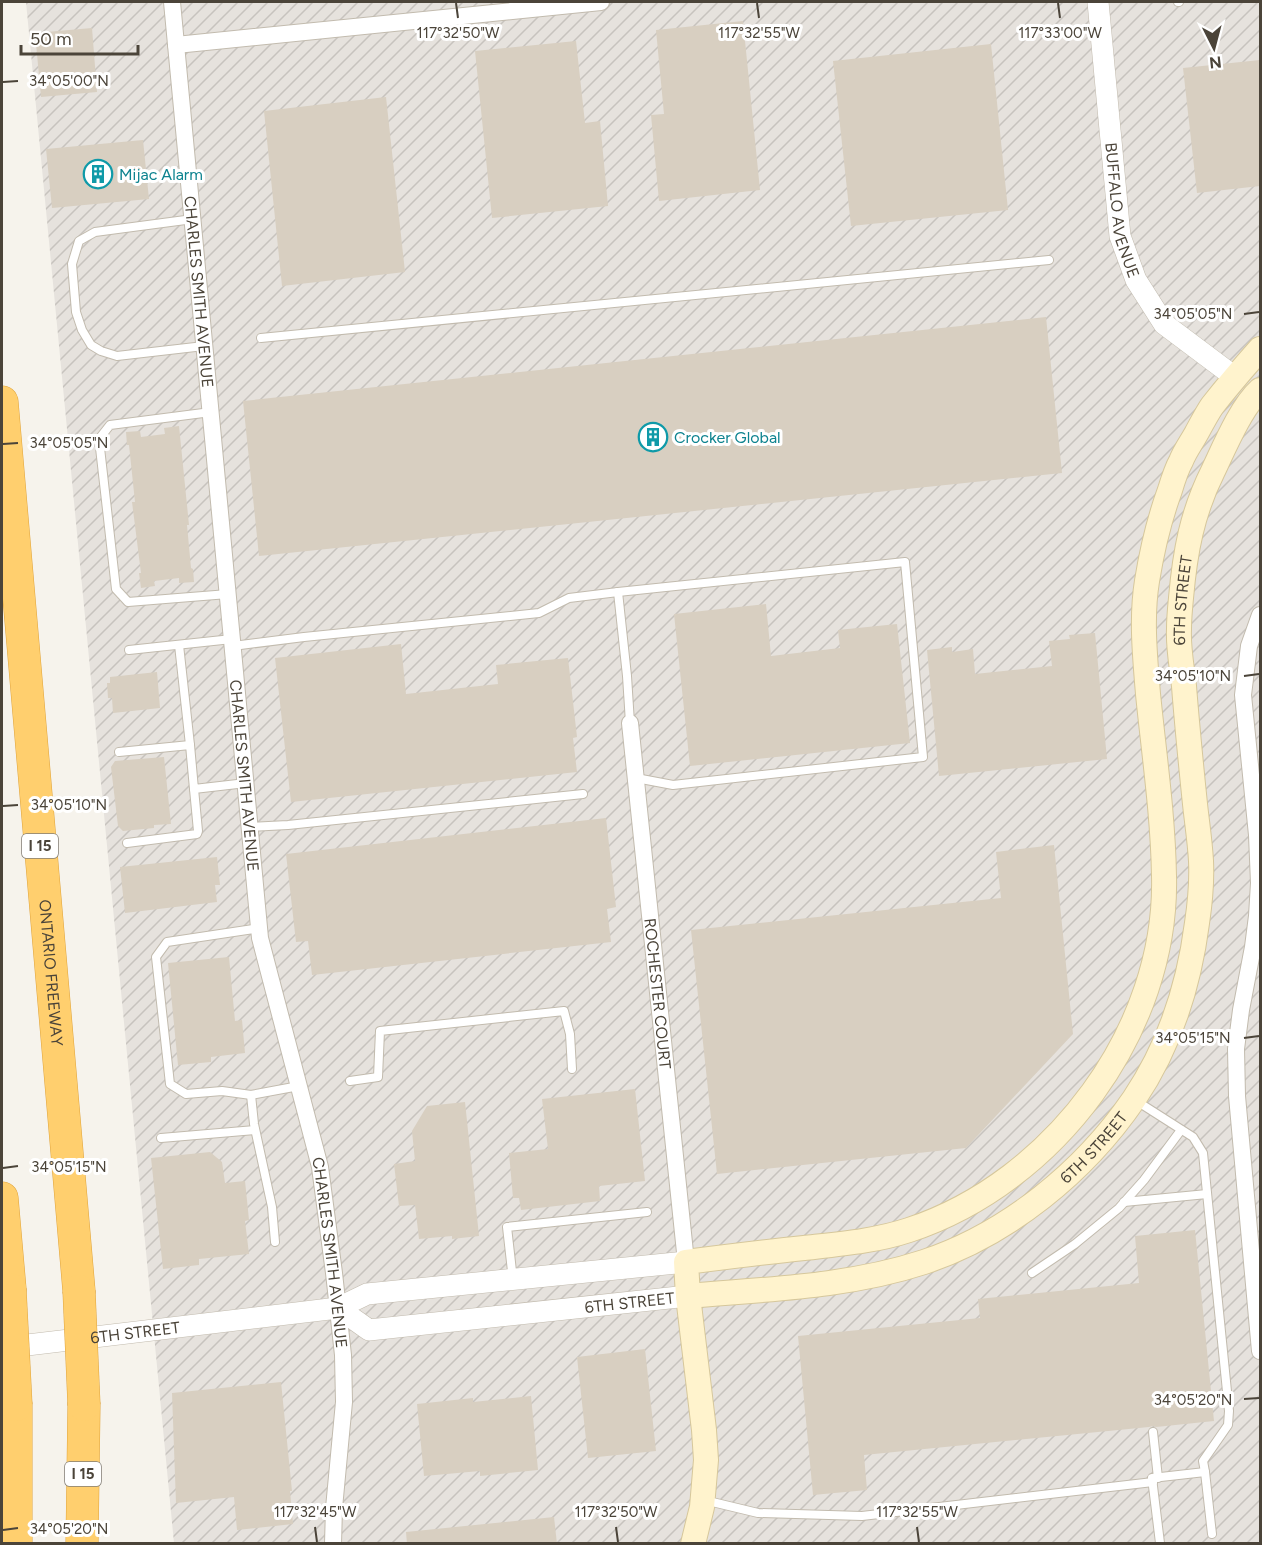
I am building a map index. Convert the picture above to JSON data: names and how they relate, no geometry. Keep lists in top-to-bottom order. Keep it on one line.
{"streets":{"highway":["I 15","ONTARIO FREEWAY"],"main road":["6TH STREET"],"street":["BUFFALO AVENUE","CHARLES SMITH AVENUE","ROCHESTER COURT"]},"crossings":[["BUFFALO AVENUE","6TH STREET"],["CHARLES SMITH AVENUE","6TH STREET"],["6TH STREET","ROCHESTER COURT"]],"places":{"building":["Mijac Alarm","Crocker Global"]},"scale_bar":"50 m","north":"bottom","coordinates":["117°32'50\"W","117°32'55\"W","117°33'00\"W","34°05'00\"N","34°05'05\"N","34°05'10\"N","34°05'15\"N","34°05'20\"N","117°32'45\"W"]}
